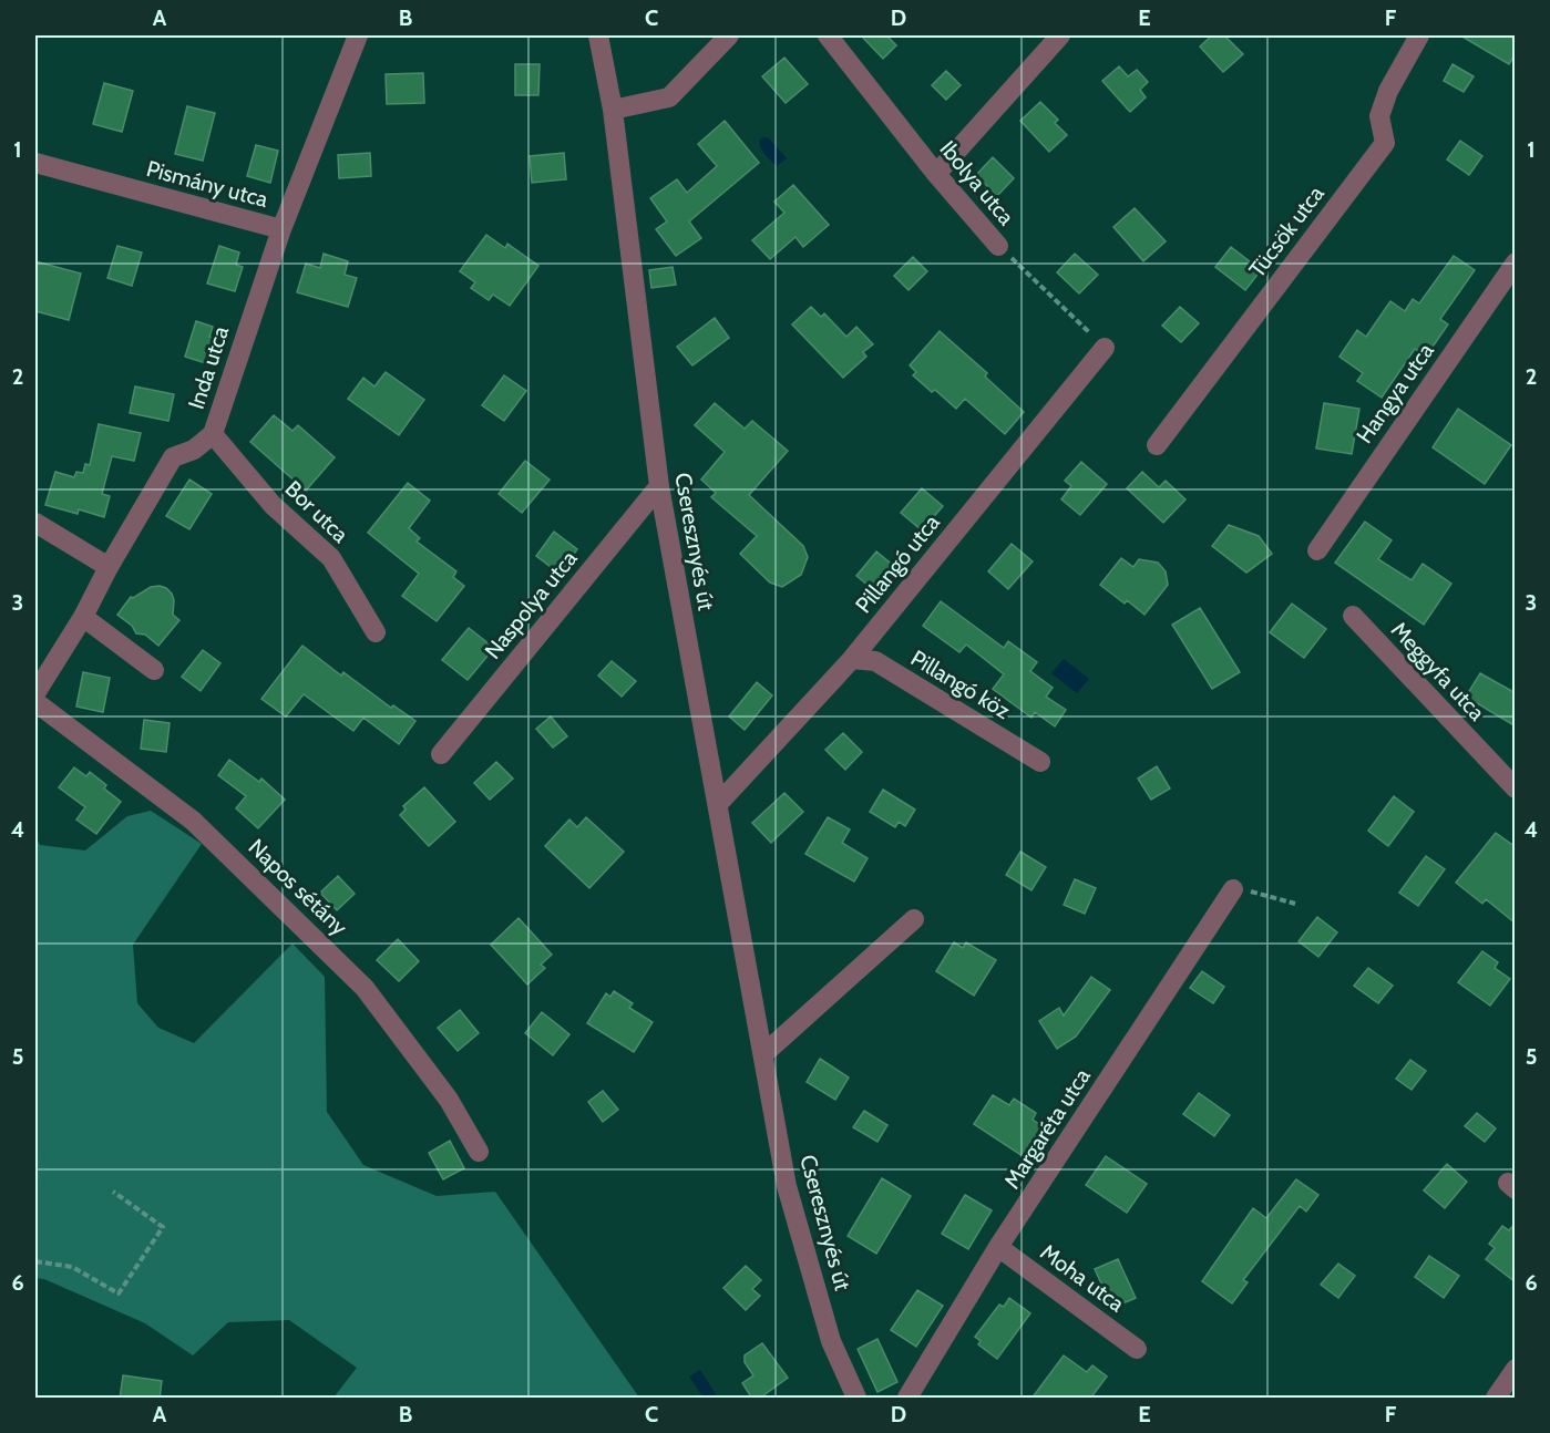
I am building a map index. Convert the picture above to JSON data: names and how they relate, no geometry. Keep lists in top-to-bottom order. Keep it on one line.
{"streets":{"street":["Ibolya utca","Pismány utca","Tücsök utca","Inda utca","Hangya utca","Bor utca","Cseresznyés út","Pillangó utca","Naspolya utca","Meggyfa utca","Pillangó köz","Napos sétány","Margaréta utca","Moha utca"]},"crossings":[["Ibolya utca","Pillangó utca"],["Pismány utca","Inda utca"],["Inda utca","Bor utca"],["Cseresznyés út","Pillangó utca"],["Cseresznyés út","Naspolya utca"],["Pillangó utca","Pillangó köz"],["Margaréta utca","Moha utca"]],"grid":{"columns":["A","B","C","D","E","F"],"rows":["1","2","3","4","5","6"]}}
